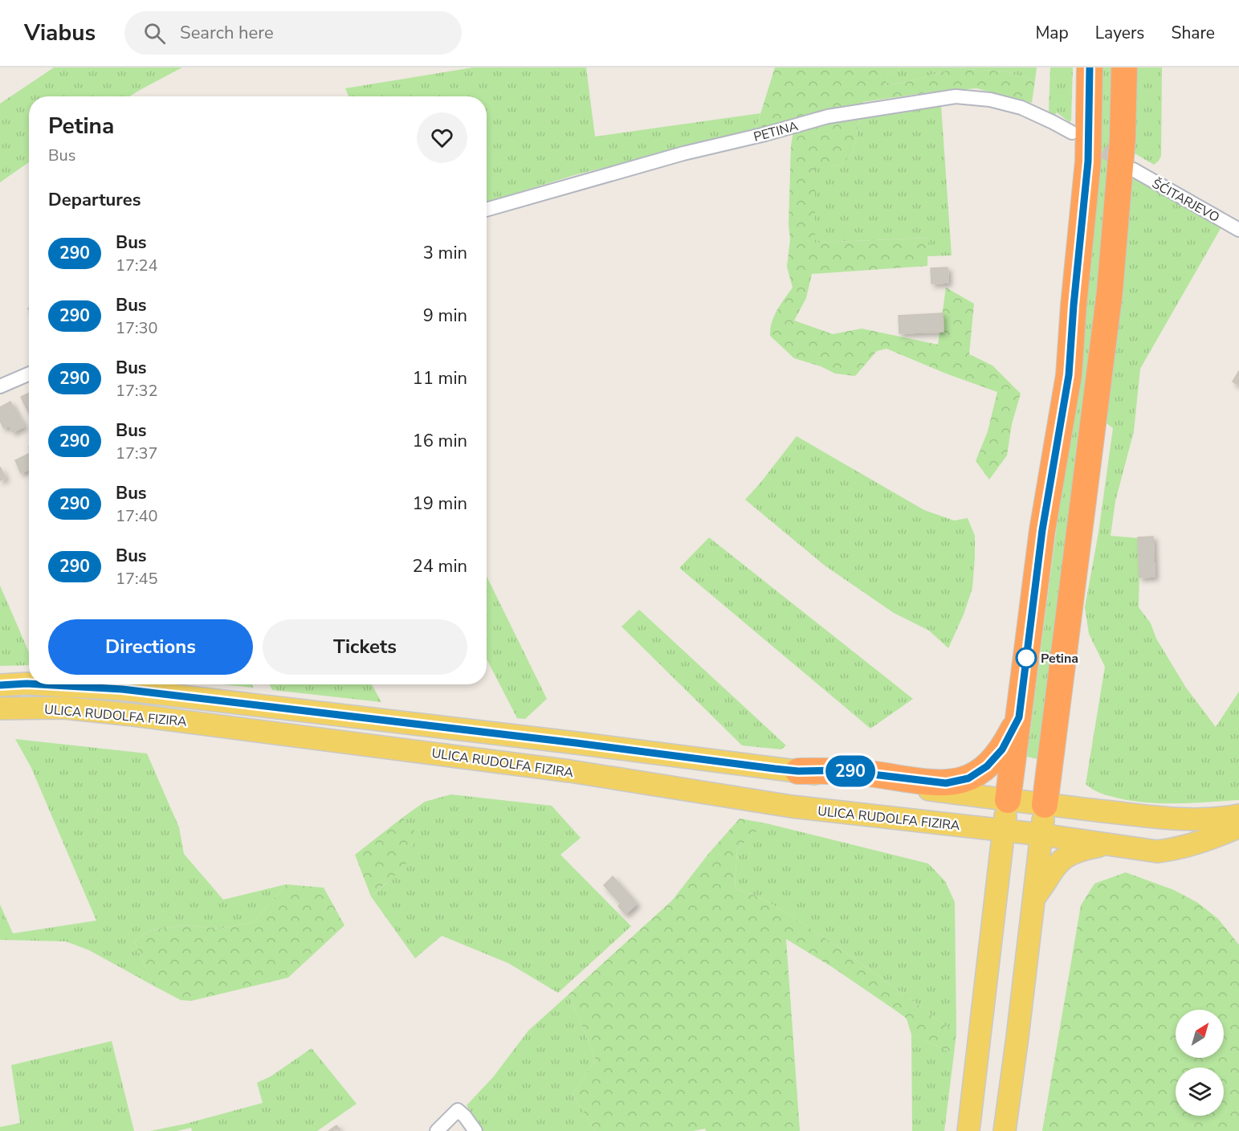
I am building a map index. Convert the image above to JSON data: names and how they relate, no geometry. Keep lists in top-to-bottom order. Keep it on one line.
{"streets":{"main road":["ULICA RUDOLFA FIZIRA"],"street":["PETINA","ŠĆITARJEVO"]},"places":["Petina"],"lines":["bus line 290"],"north":"top right","page":{"header":"Viabus","search":"Search here","nav":["Map","Layers","Share"],"on_map":"290","heading":[["Petina","Bus"],"Departures"],"list":[{"mark":"290","name":"Bus","note":"17:24","value":"3 min"},{"mark":"290","name":"Bus","note":"17:30","value":"9 min"},{"mark":"290","name":"Bus","note":"17:32","value":"11 min"},{"mark":"290","name":"Bus","note":"17:37","value":"16 min"},{"mark":"290","name":"Bus","note":"17:40","value":"19 min"},{"mark":"290","name":"Bus","note":"17:45","value":"24 min"}],"buttons":["Directions","Tickets"]}}
